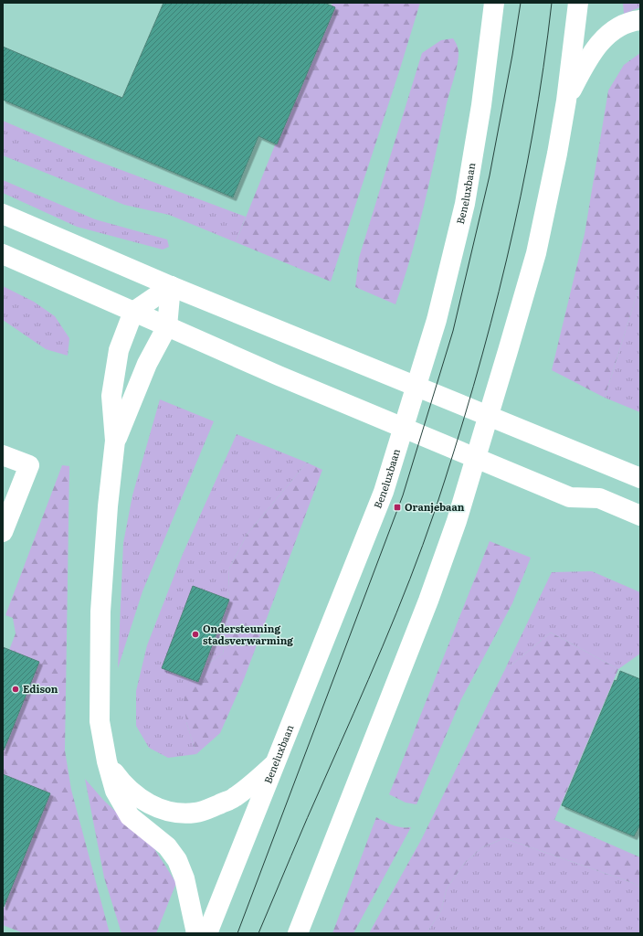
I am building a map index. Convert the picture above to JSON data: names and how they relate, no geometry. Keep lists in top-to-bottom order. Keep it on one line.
{"streets":{"main road":["Beneluxbaan"]},"places":{"transit":["Oranjebaan"],"other":["Ondersteuning stadsverwarming","Edison"]}}
